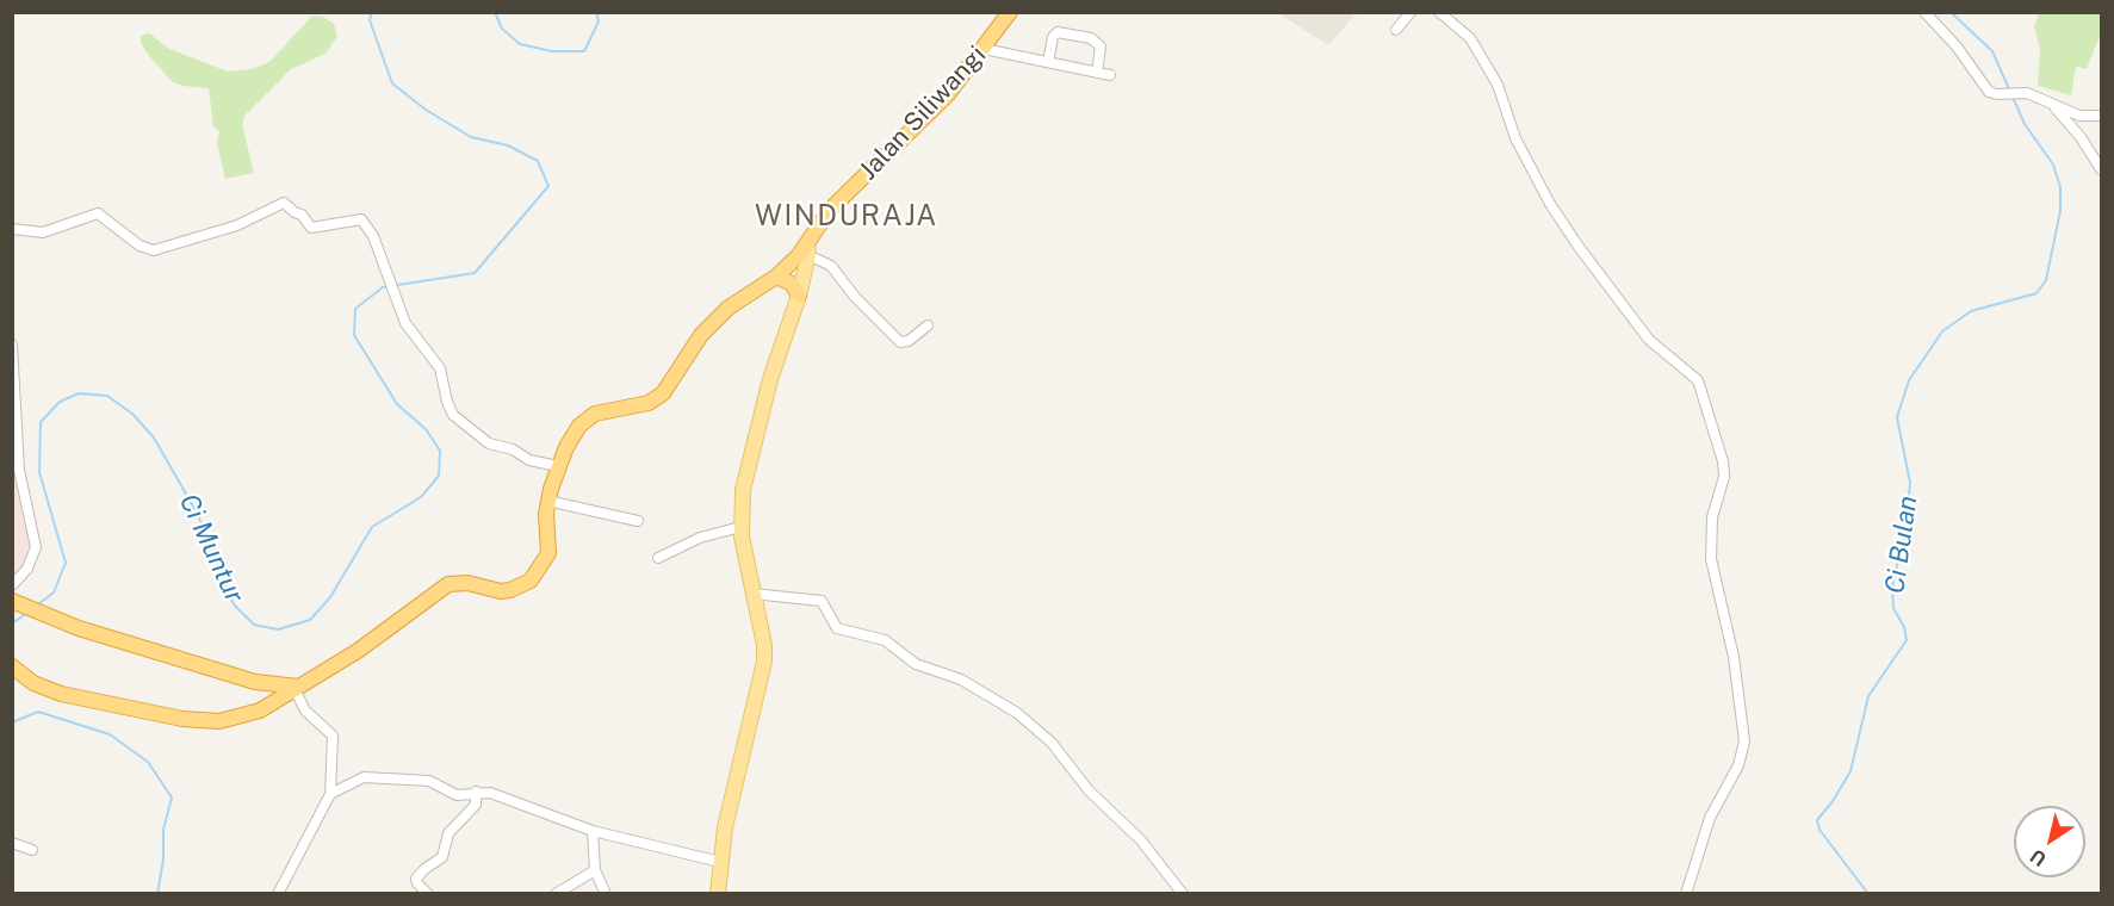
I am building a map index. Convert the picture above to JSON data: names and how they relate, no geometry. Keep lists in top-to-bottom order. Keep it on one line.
{"streets":{"highway":["Jalan Siliwangi"]},"districts":["WINDURAJA"],"water":["Ci Bulan","Ci Muntur"],"north":"bottom left"}
